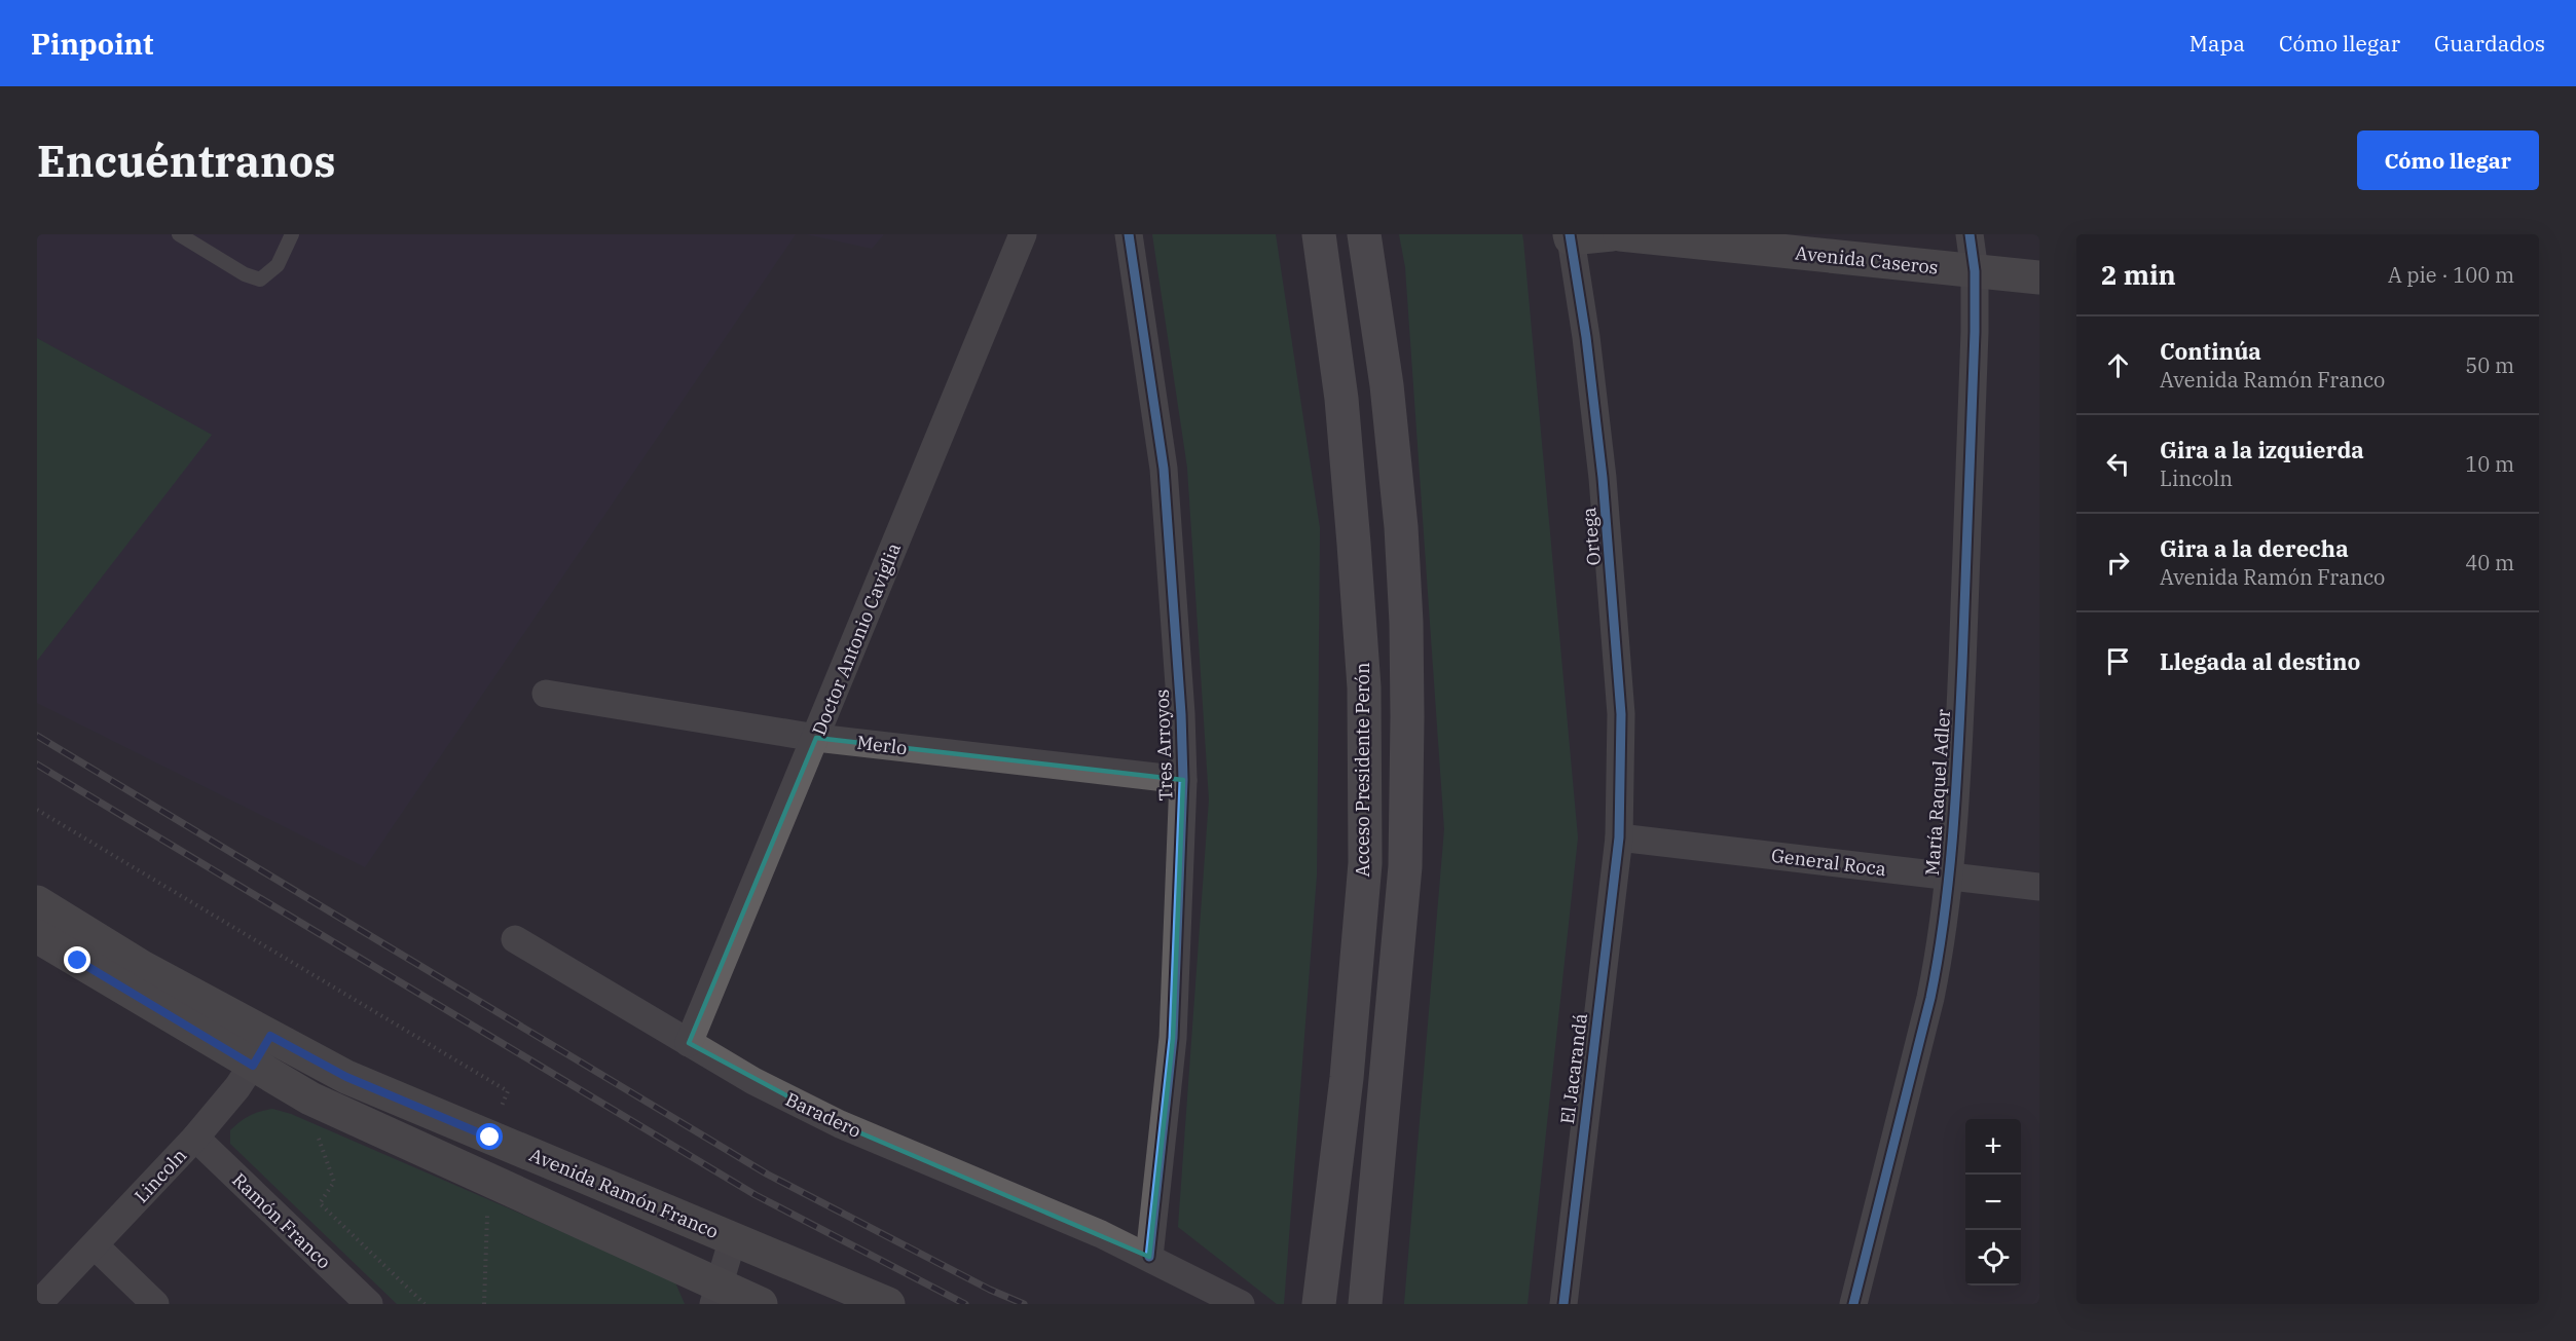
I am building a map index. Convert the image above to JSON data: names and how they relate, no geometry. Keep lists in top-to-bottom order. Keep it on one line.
{"streets":{"highway":["Acceso Presidente Perón"],"main road":["Avenida Caseros","Avenida Ramón Franco"],"street":["Ortega","Doctor Antonio Caviglia","Merlo","Tres Arroyos","María Raquel Adler","General Roca","El Jacarandá","Baradero","Lincoln","Ramón Franco"]},"crossings":[["Avenida Caseros","María Raquel Adler"],["Ortega","General Roca"],["Ortega","El Jacarandá"],["Doctor Antonio Caviglia","Merlo"],["Doctor Antonio Caviglia","Baradero"],["Merlo","Tres Arroyos"],["Tres Arroyos","Baradero"],["María Raquel Adler","General Roca"],["General Roca","El Jacarandá"],["Lincoln","Avenida Ramón Franco"],["Lincoln","Ramón Franco"]],"page":{"header":"Pinpoint","nav":["Mapa","Cómo llegar","Guardados"],"buttons":"Cómo llegar","title":"Encuéntranos","heading":["2 min","A pie · 100 m"],"list":[["Continúa","Avenida Ramón Franco","50 m"],["Gira a la izquierda","Lincoln","10 m"],["Gira a la derecha","Avenida Ramón Franco","40 m"],"Llegada al destino"],"map_buttons":["+","−"]}}
